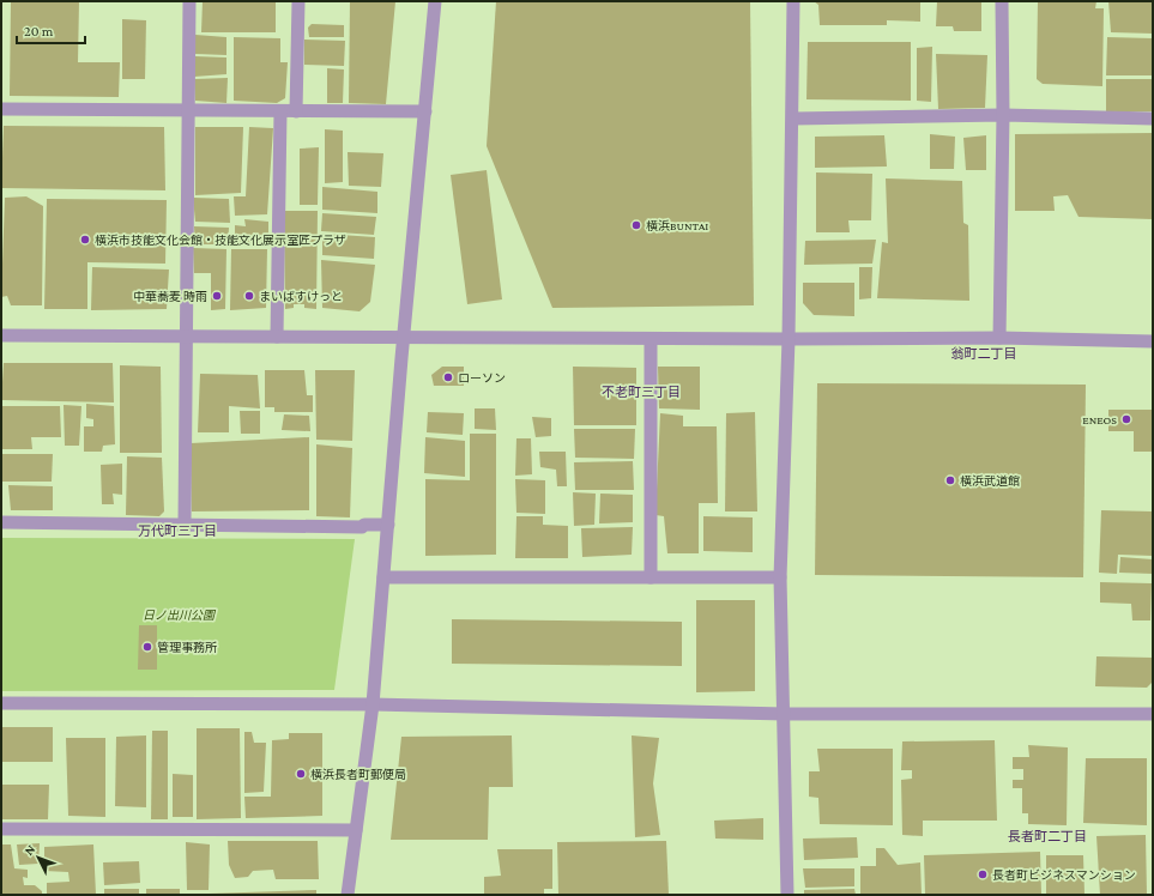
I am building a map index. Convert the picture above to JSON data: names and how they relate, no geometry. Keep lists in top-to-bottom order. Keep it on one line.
{"districts":["翁町二丁目","不老町三丁目","万代町三丁目","長者町二丁目"],"parks":["日ノ出川公園"],"places":["横浜BUNTAI","横浜市技能文化会館・技能文化展示室匠プラザ","中華蕎麦 時雨","まいばすけっと","ローソン","ENEOS","横浜武道館","管理事務所","横浜長者町郵便局","長者町ビジネスマンション"],"scale_bar":"20 m","north":"top left"}
